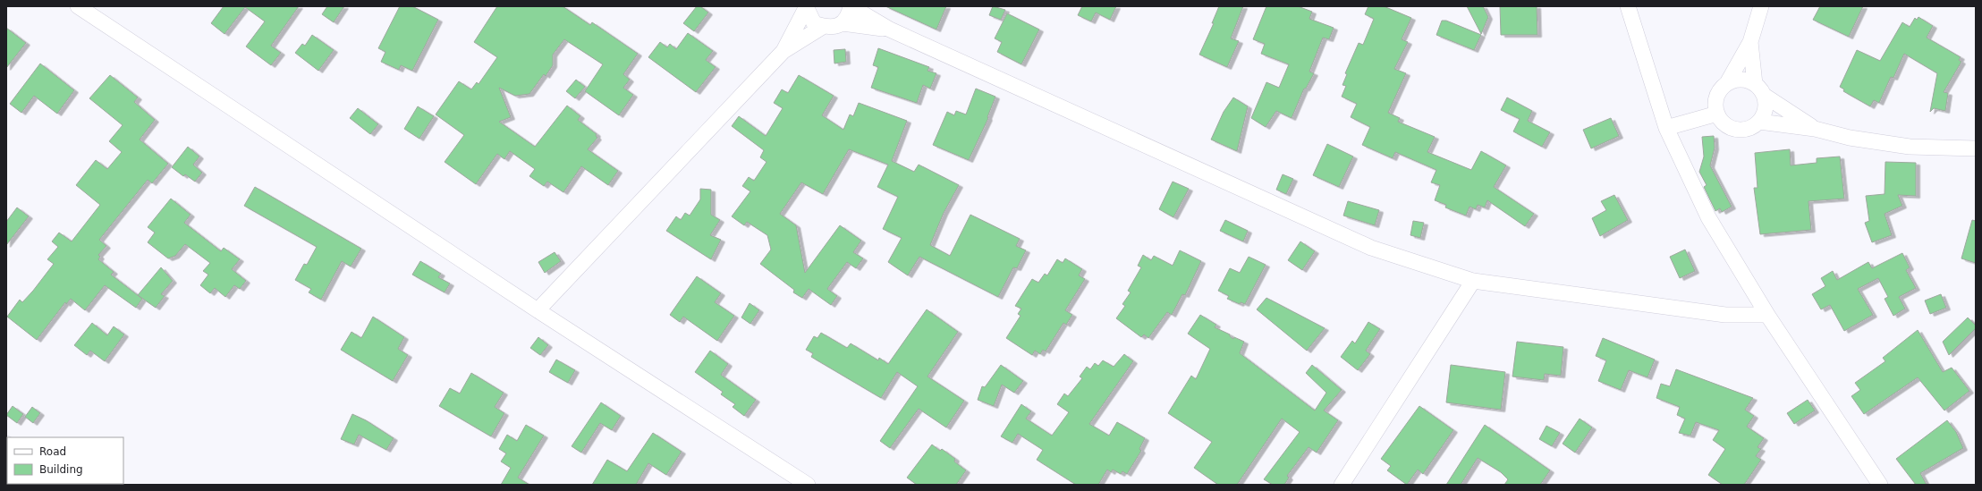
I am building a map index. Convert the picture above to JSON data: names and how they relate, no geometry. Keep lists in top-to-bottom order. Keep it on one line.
{"legend":["Road","Building"]}
